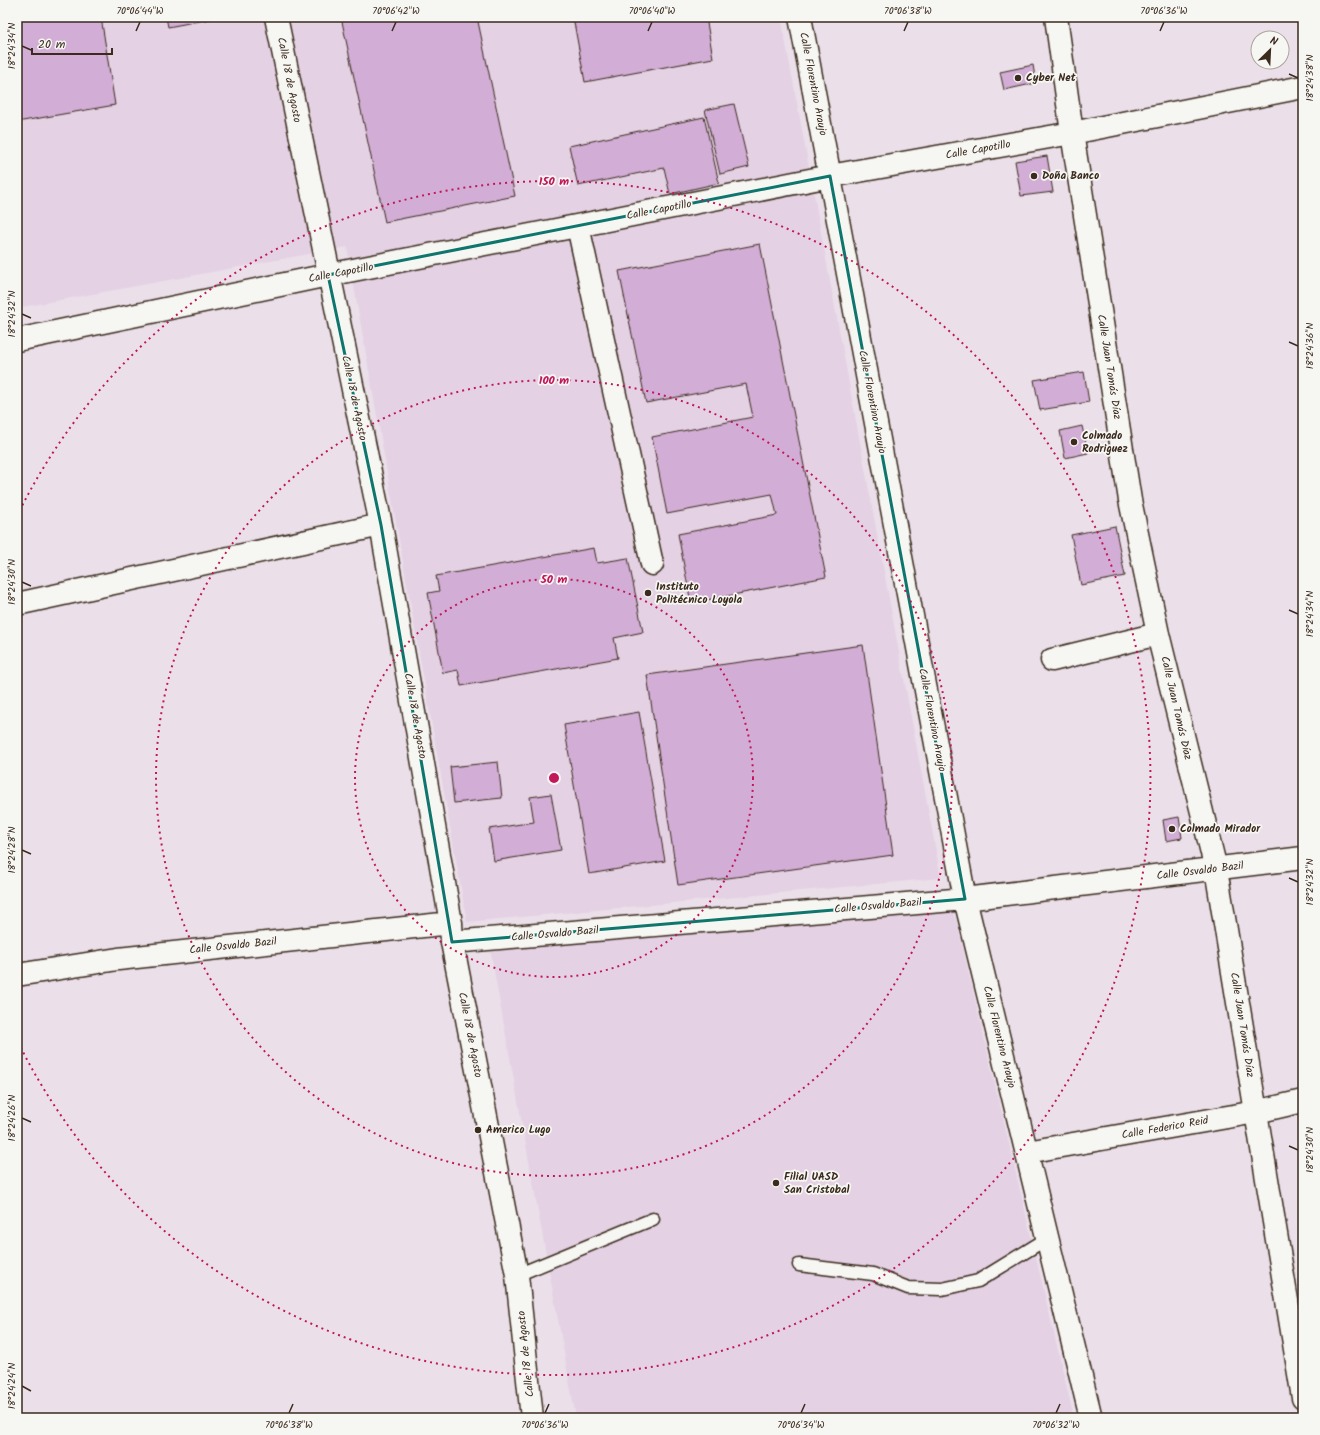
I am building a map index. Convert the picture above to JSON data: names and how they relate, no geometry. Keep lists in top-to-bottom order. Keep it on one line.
{"streets":{"street":["Calle 18 de Agosto","Calle Florentino Araujo","Calle Capotillo","Calle Juan Tomás Díaz","Calle Osvaldo Bazil","Calle Federico Reid"]},"crossings":[["Calle 18 de Agosto","Calle Capotillo"],["Calle 18 de Agosto","Calle Osvaldo Bazil"],["Calle Florentino Araujo","Calle Capotillo"],["Calle Florentino Araujo","Calle Osvaldo Bazil"],["Calle Florentino Araujo","Calle Federico Reid"],["Calle Capotillo","Calle Juan Tomás Díaz"],["Calle Juan Tomás Díaz","Calle Osvaldo Bazil"],["Calle Juan Tomás Díaz","Calle Federico Reid"]],"places":["Cyber Net","Doña Banco","Colmado Rodriguez","Instituto Politécnico Loyola","Colmado Mirador","Americo Lugo","Filial UASD San Cristobal"],"scale_bar":"20 m","north":"top right","coordinates":["70°06'44\"W","70°06'42\"W","70°06'40\"W","70°06'38\"W","70°06'36\"W","18°24'34\"N","18°24'38\"N","18°24'32\"N","18°24'36\"N","18°24'30\"N","18°24'28\"N","18°24'26\"N","18°24'24\"N","70°06'34\"W","70°06'32\"W"],"rings":["150 m","100 m","50 m"]}
